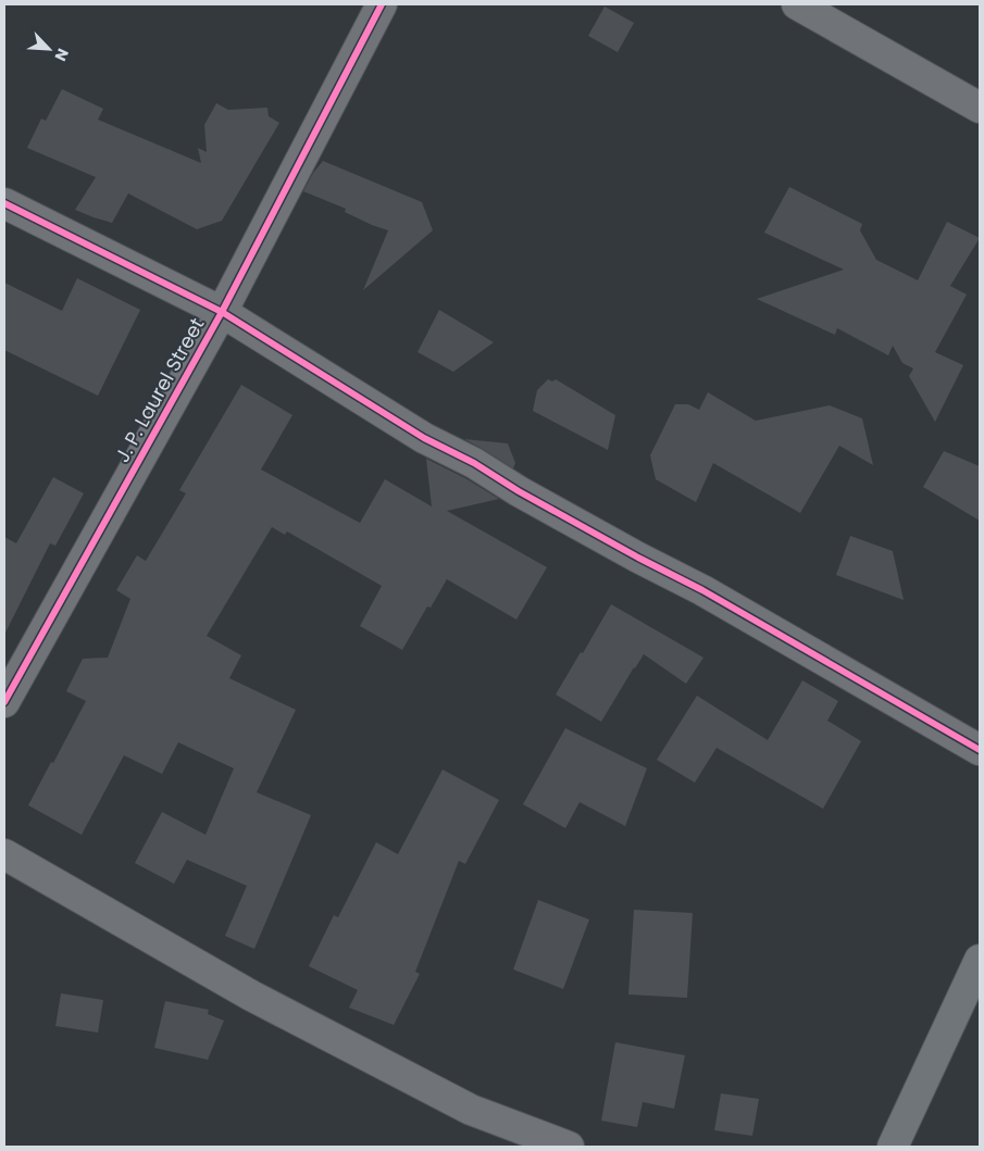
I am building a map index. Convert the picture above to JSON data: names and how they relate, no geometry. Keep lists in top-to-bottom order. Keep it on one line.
{"streets":{"street":["J. P. Laurel Street"]},"north":"bottom right"}
